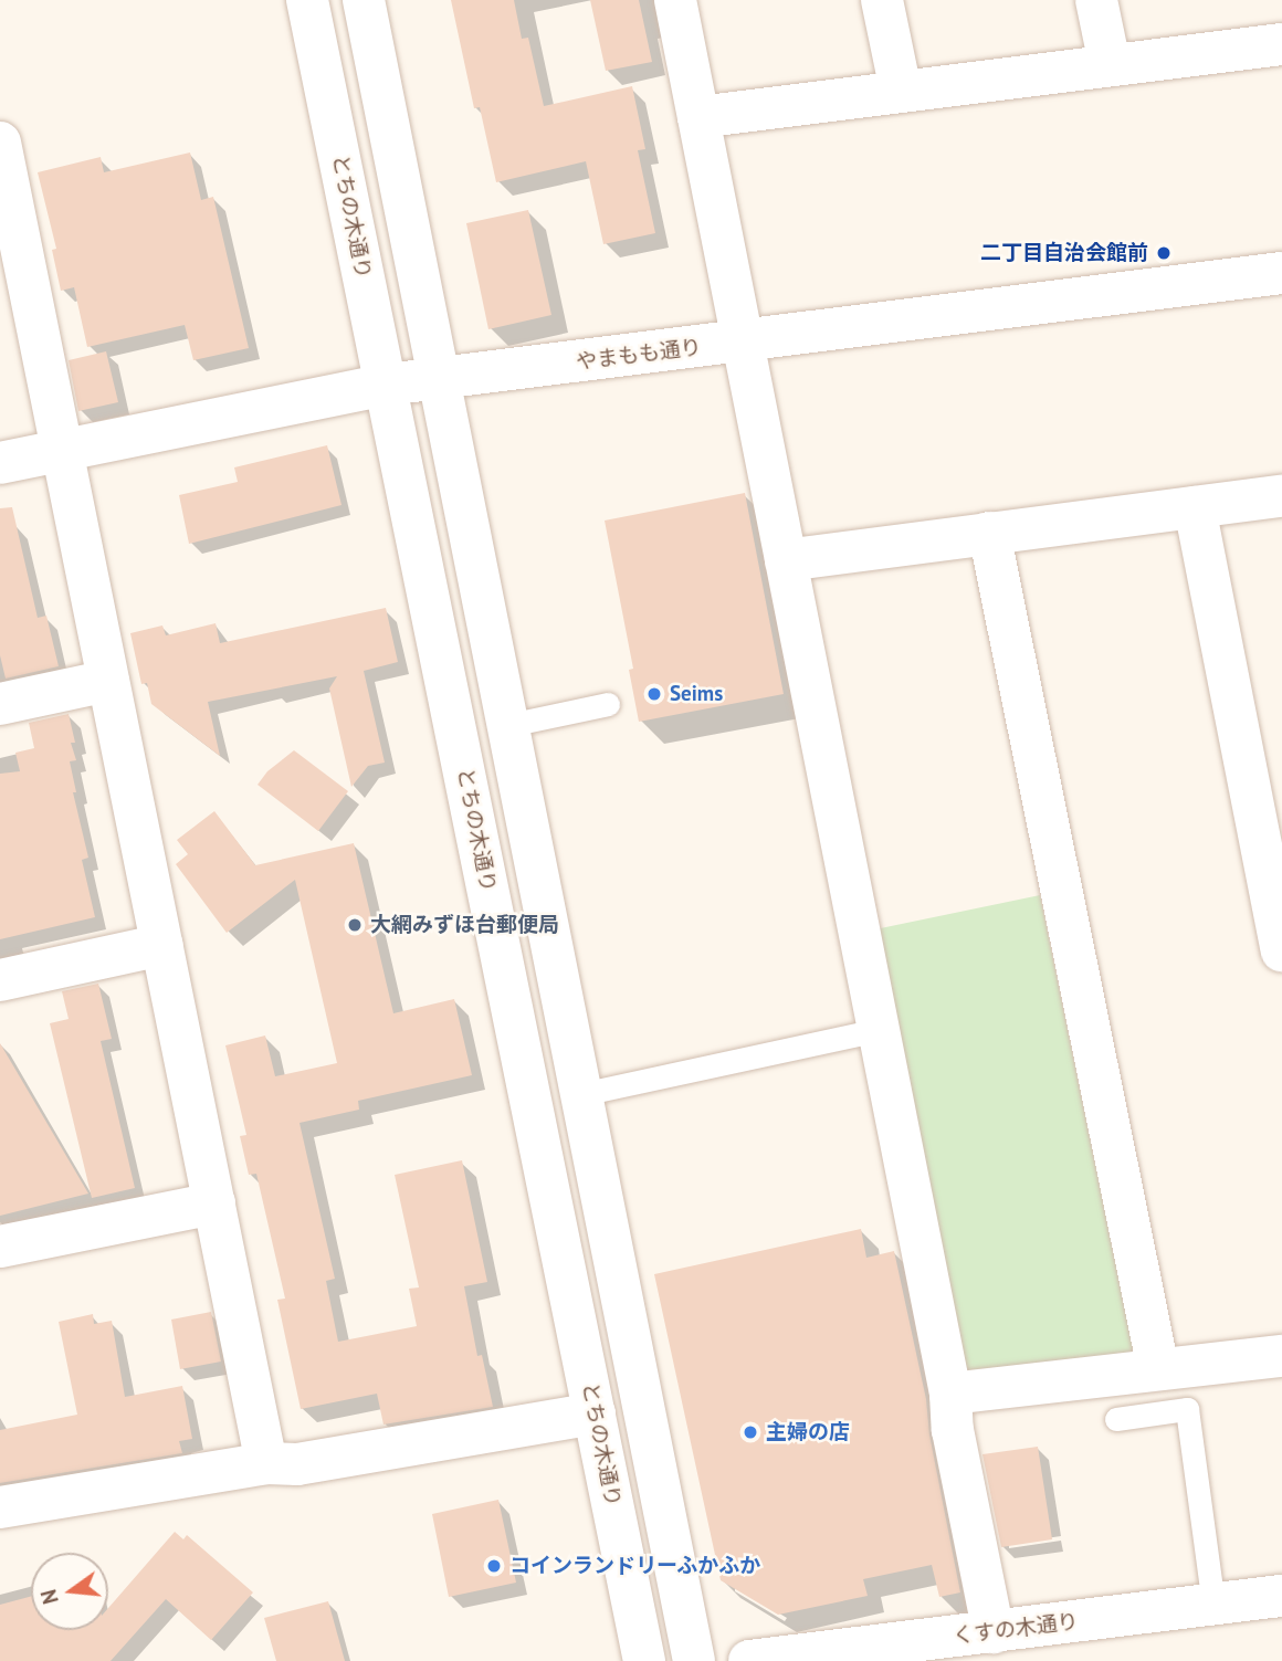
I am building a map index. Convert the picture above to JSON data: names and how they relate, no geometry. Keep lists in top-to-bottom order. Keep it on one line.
{"streets":{"street":["とちの木通り","やまもも通り","くすの木通り"]},"crossings":[["とちの木通り","やまもも通り"]],"places":["二丁目自治会館前","Seims","大網みずほ台郵便局","主婦の店","コインランドリーふかふか"],"north":"left"}
